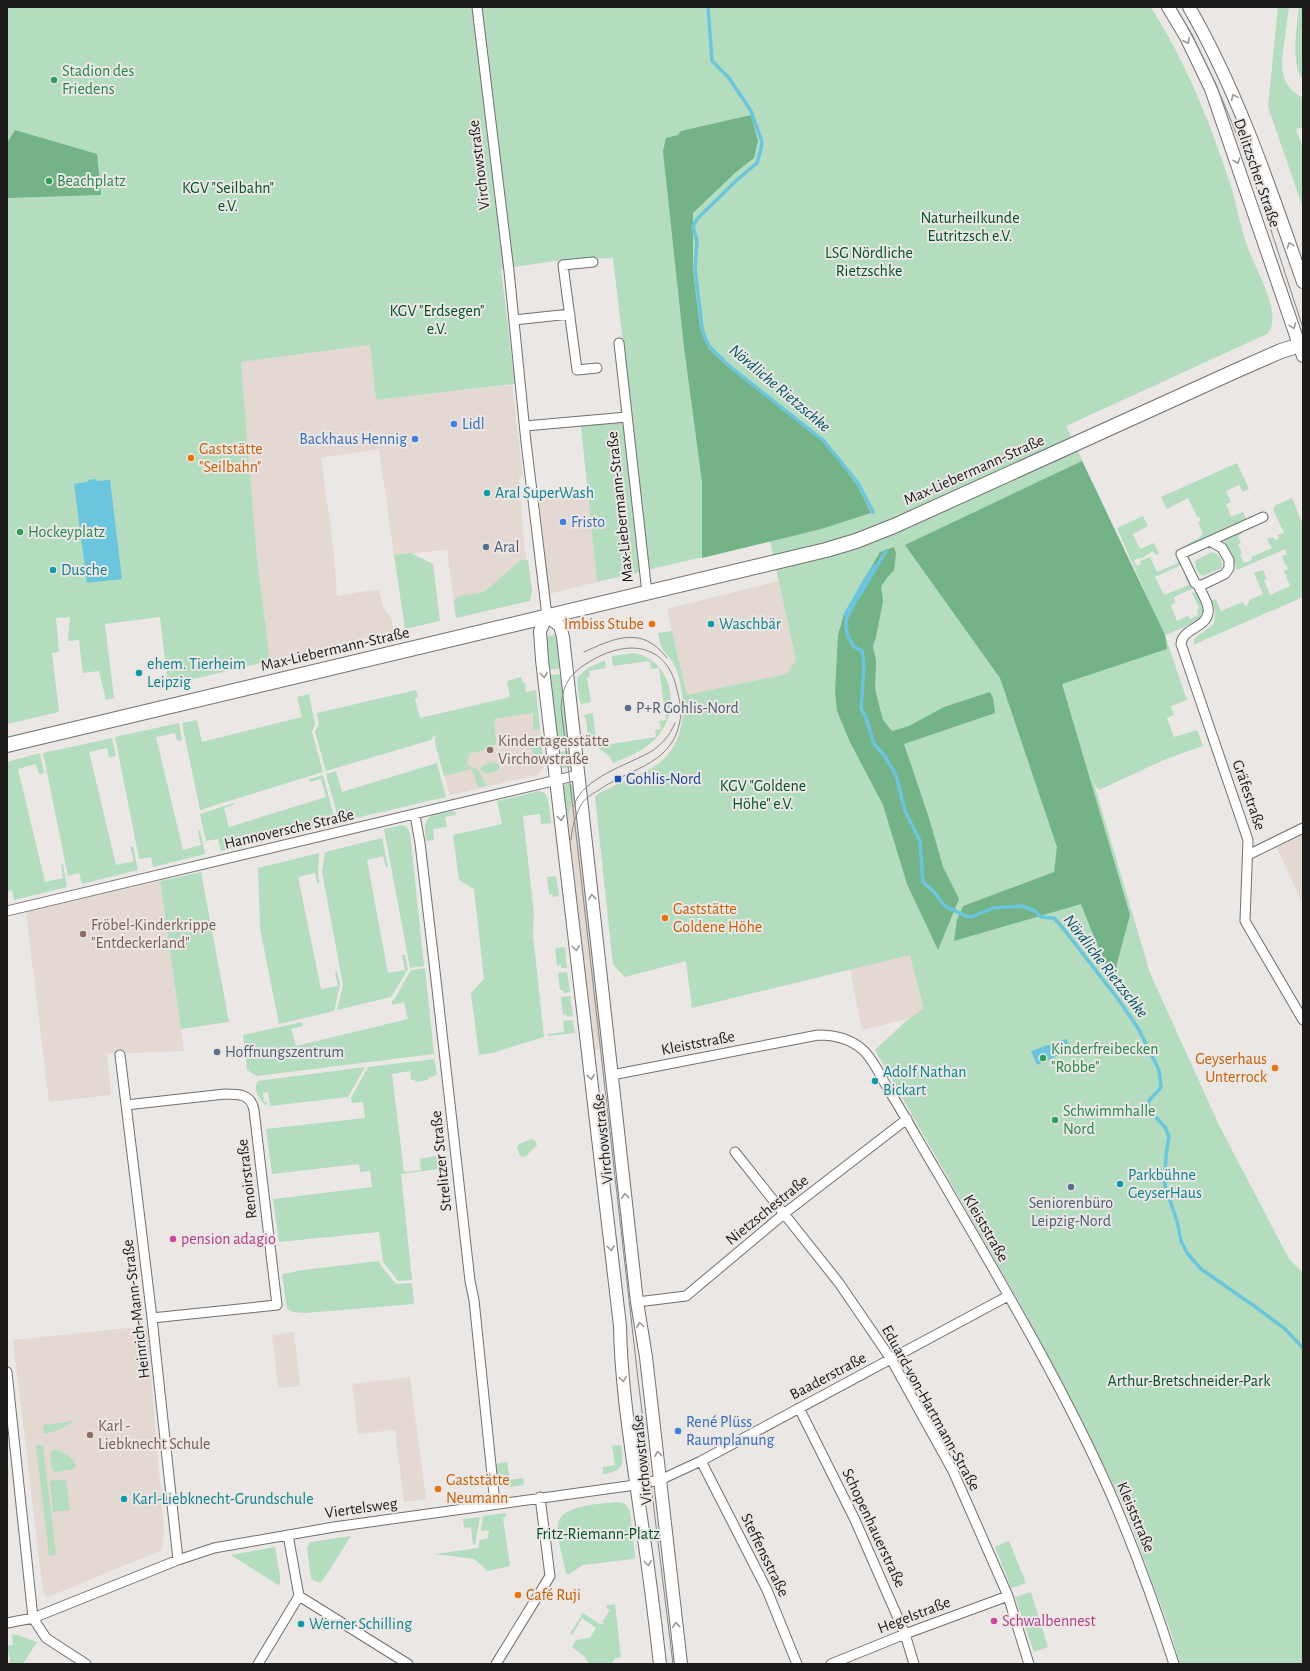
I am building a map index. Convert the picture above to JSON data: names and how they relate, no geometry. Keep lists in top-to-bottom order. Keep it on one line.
{"streets":{"main road":["Virchowstraße","Delitzscher Straße","Max-Liebermann-Straße"],"street":["Gräfestraße","Hannoversche Straße","Kleiststraße","Strelitzer Straße","Renoirstraße","Nietzschestraße","Heinrich-Mann-Straße","Baaderstraße","Eduard-von-Hartmann-Straße","Viertelsweg","Schopenhauerstraße","Steffensstraße","Hegelstraße"]},"crossings":[["Virchowstraße","Max-Liebermann-Straße"],["Virchowstraße","Hannoversche Straße"],["Virchowstraße","Kleiststraße"],["Virchowstraße","Nietzschestraße"],["Virchowstraße","Baaderstraße"],["Virchowstraße","Viertelsweg"],["Delitzscher Straße","Max-Liebermann-Straße"],["Hannoversche Straße","Strelitzer Straße"],["Kleiststraße","Nietzschestraße"],["Kleiststraße","Baaderstraße"],["Strelitzer Straße","Viertelsweg"],["Renoirstraße","Heinrich-Mann-Straße"],["Nietzschestraße","Eduard-von-Hartmann-Straße"],["Heinrich-Mann-Straße","Viertelsweg"],["Baaderstraße","Eduard-von-Hartmann-Straße"],["Baaderstraße","Viertelsweg"],["Baaderstraße","Schopenhauerstraße"],["Baaderstraße","Steffensstraße"],["Eduard-von-Hartmann-Straße","Hegelstraße"],["Schopenhauerstraße","Hegelstraße"]],"water":["Nördliche Rietzschke"],"parks":["KGV \"Seilbahn\" e.V.","Naturheilkunde Eutritzsch e.V.","LSG Nördliche Rietzschke","KGV \"Erdsegen\" e.V.","KGV \"Goldene Höhe\" e.V.","Arthur-Bretschneider-Park","Fritz-Riemann-Platz"],"places":{"other":["Stadion des Friedens","Beachplatz","Lidl","Backhaus Hennig","Gaststätte \"Seilbahn\"","Aral SuperWash","Fristo","Hockeyplatz","Aral","Dusche","Imbiss Stube","Waschbär","ehem. Tierheim Leipzig","P+R Gohlis-Nord","Kindertagesstätte Virchowstraße","Gaststätte Goldene Höhe","Fröbel-Kinderkrippe \"Entdeckerland\"","Hoffnungszentrum","Kinderfreibecken \"Robbe\"","Geyserhaus Unterrock","Adolf Nathan Bickart","Schwimmhalle Nord","Parkbühne GeyserHaus","Seniorenbüro Leipzig-Nord","pension adagio","René Plüss Raumplanung","Karl - Liebknecht Schule","Gaststätte Neumann","Karl-Liebknecht-Grundschule","Café Ruji","Schwalbennest","Werner Schilling"],"transit":["Gohlis-Nord"]}}
